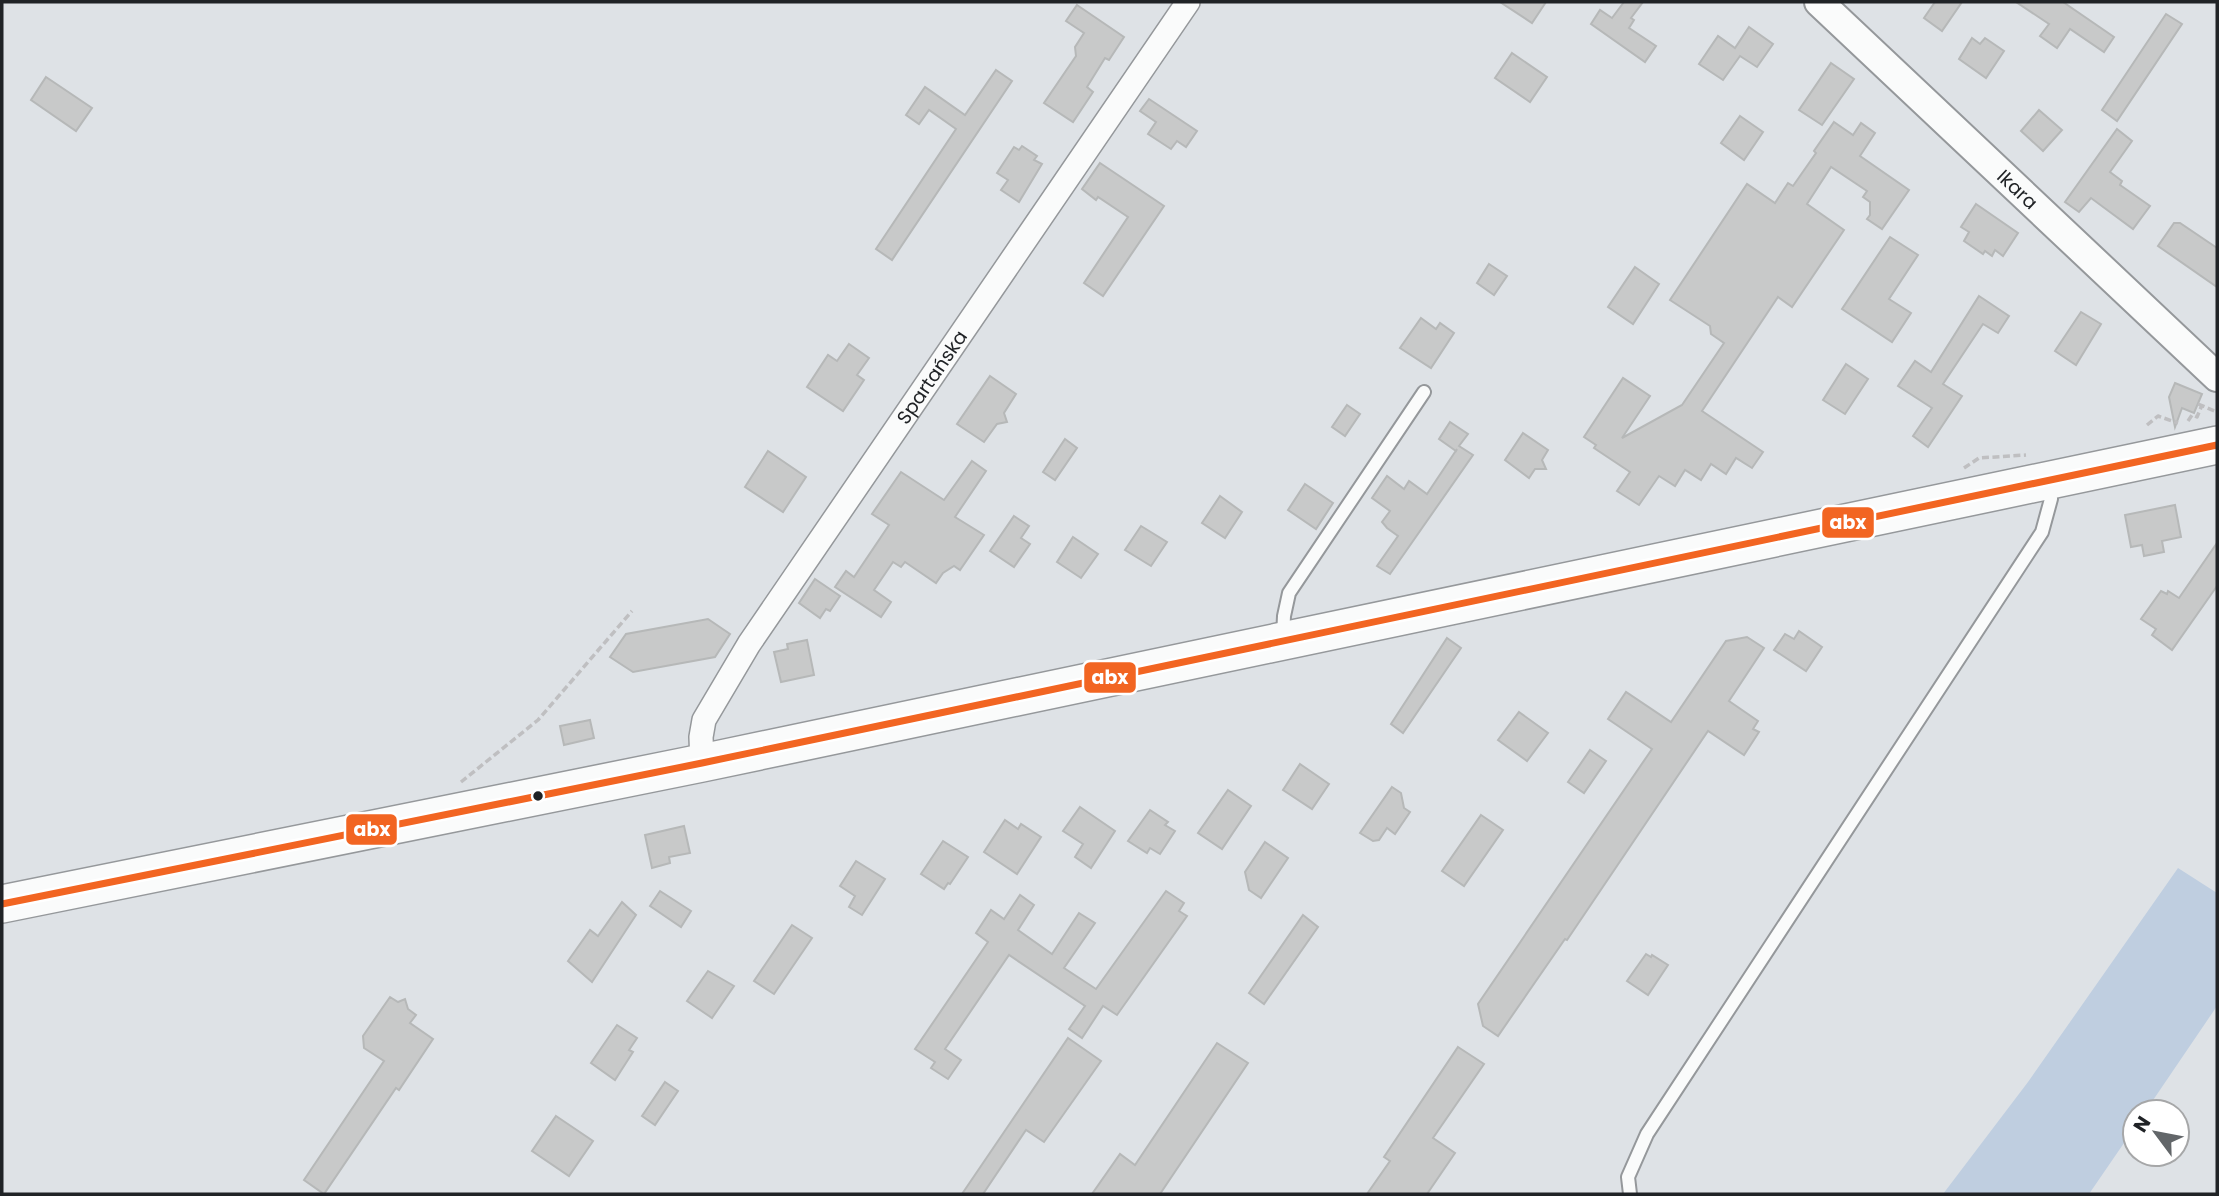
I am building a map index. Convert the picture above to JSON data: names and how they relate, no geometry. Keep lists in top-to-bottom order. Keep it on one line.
{"streets":{"street":["Ikara","Spartańska"]},"lines":["transit line abx"],"north":"top left"}
